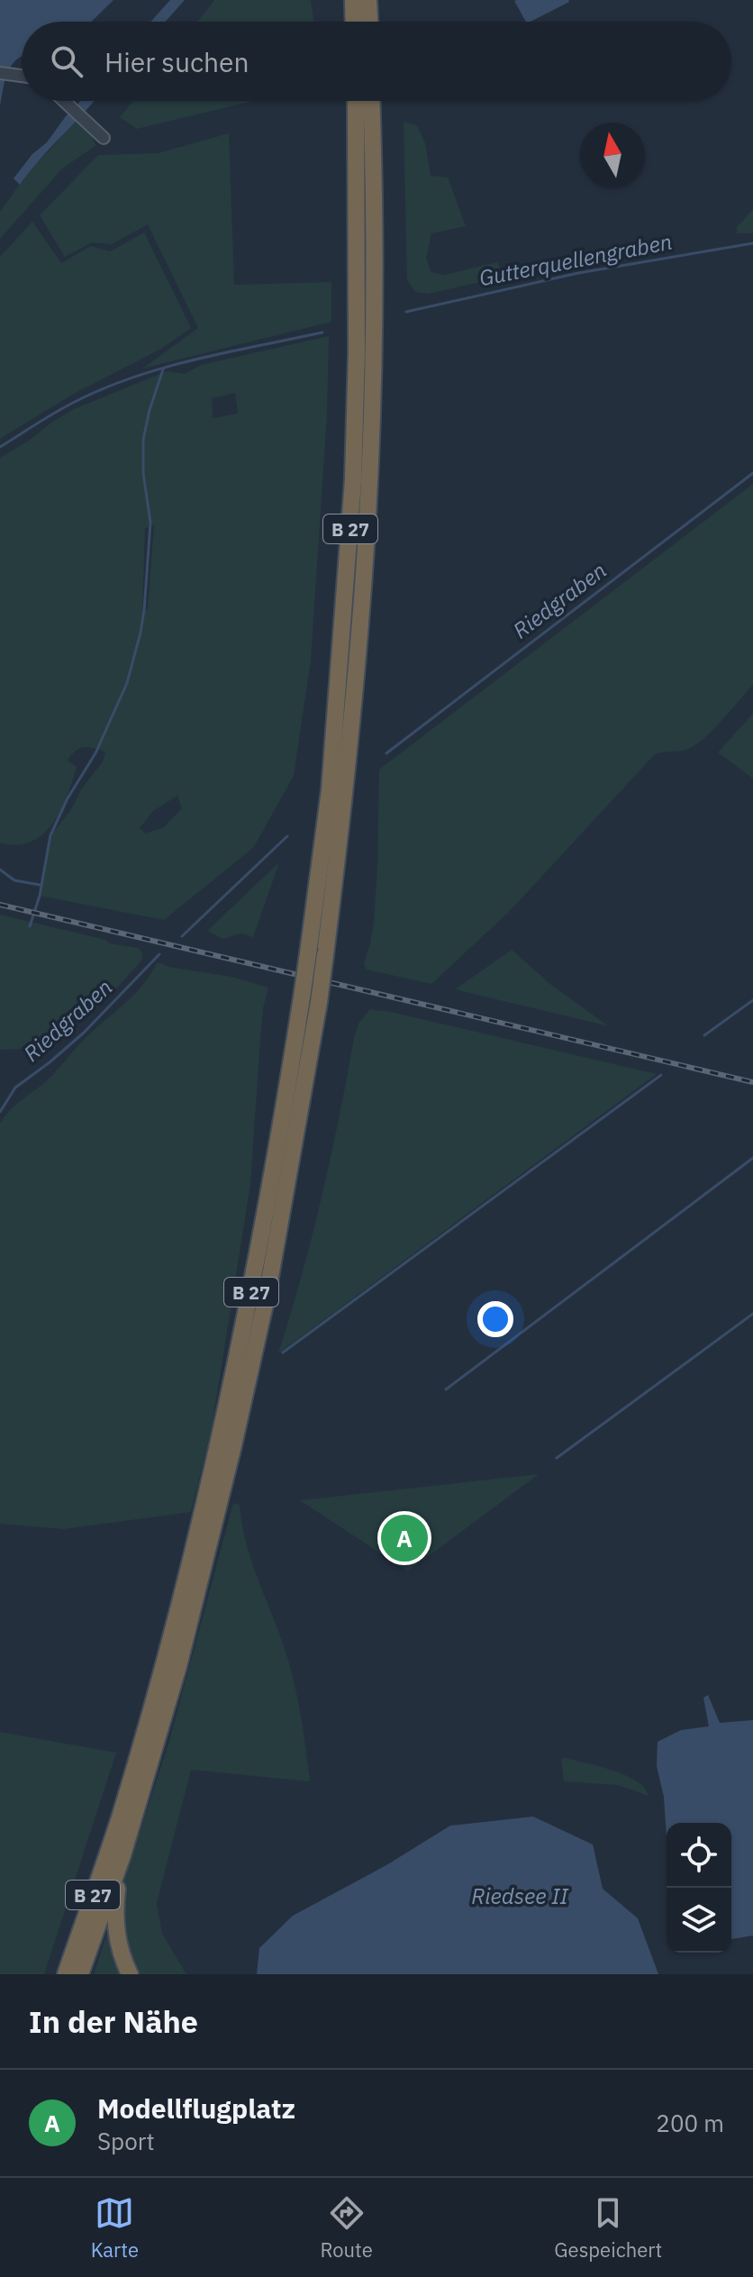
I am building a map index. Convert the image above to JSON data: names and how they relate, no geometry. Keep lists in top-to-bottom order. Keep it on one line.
{"streets":{"highway":["B 27"]},"water":["Gutterquellengraben","Riedgraben","Riedsee II"],"north":"top","page":{"search":"Hier suchen","pins":"A","heading":"In der Nähe","list":[{"mark":"A","name":"Modellflugplatz","note":"Sport","value":"200 m"}],"nav":["Karte","Route","Gespeichert"]}}
